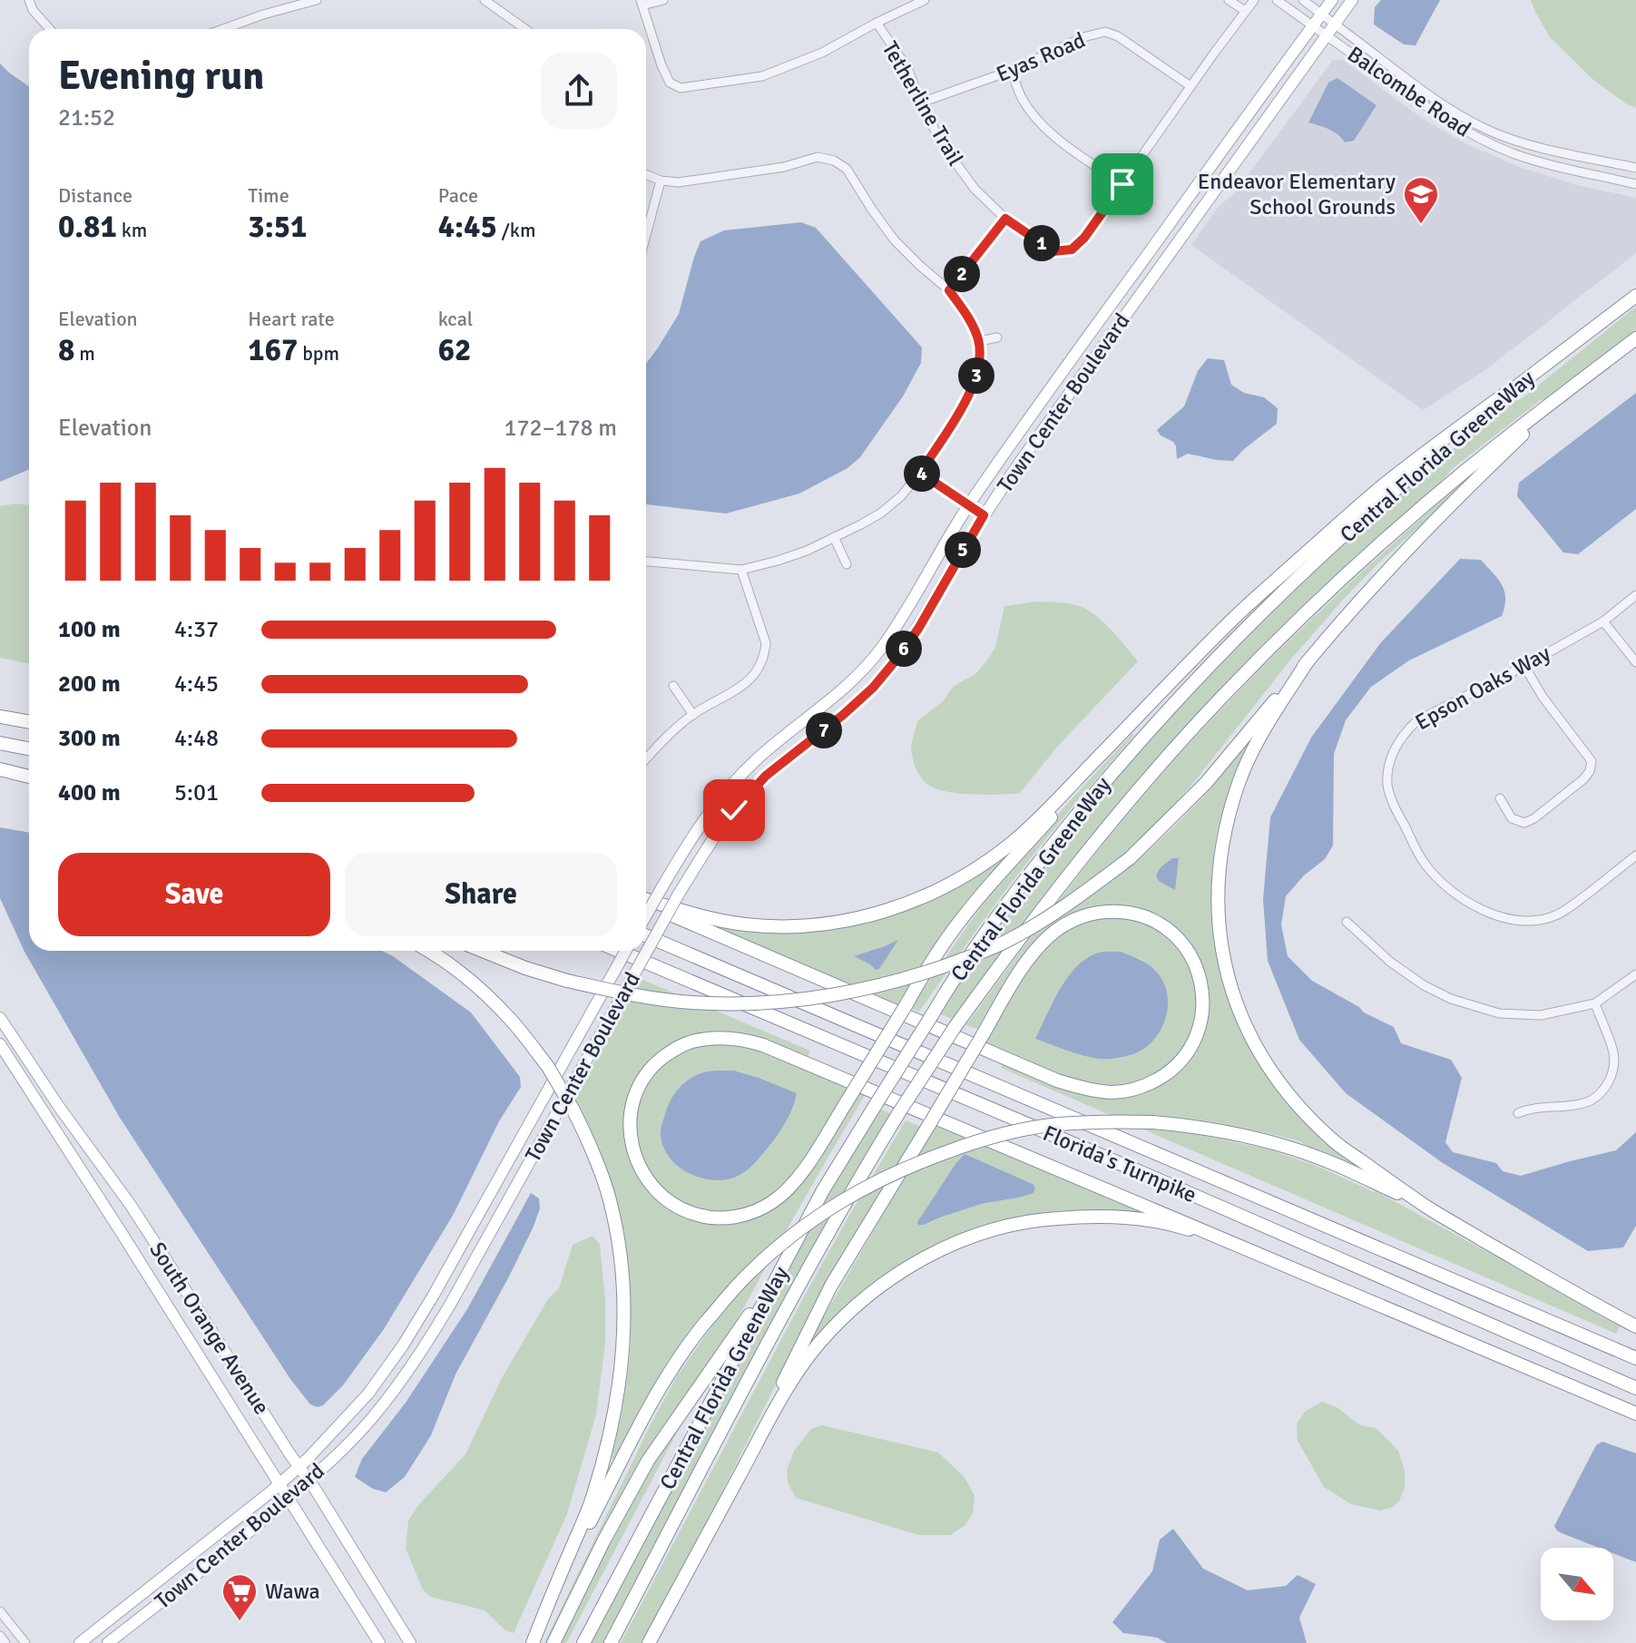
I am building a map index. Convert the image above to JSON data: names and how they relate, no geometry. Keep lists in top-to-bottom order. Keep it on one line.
{"streets":{"highway":["Central Florida GreeneWay","Florida's Turnpike"],"main road":["Town Center Boulevard","South Orange Avenue"],"street":["Eyas Road","Balcombe Road","Tetherline Trail","Epson Oaks Way"]},"crossings":[["Eyas Road","Tetherline Trail"],["Balcombe Road","Town Center Boulevard"],["Town Center Boulevard","South Orange Avenue"]],"places":{"school or university":["Endeavor Elementary School Grounds"],"supermarket":["Wawa"]},"north":"bottom right","page":{"heading":["Evening run","21:52"],"stats":[["Distance","0.81 km"],["Time","3:51"],["Pace","4:45 /km"],["Elevation","8 m"],["Heart rate","167 bpm"],["kcal","62"]],"pins":["1","2","3","4","5","6","7"],"chart":["Elevation","172–178 m"],"list":[{"name":"100 m","note":"4:37"},{"name":"200 m","note":"4:45"},{"name":"300 m","note":"4:48"},{"name":"400 m","note":"5:01"}],"buttons":["Save","Share"]}}
